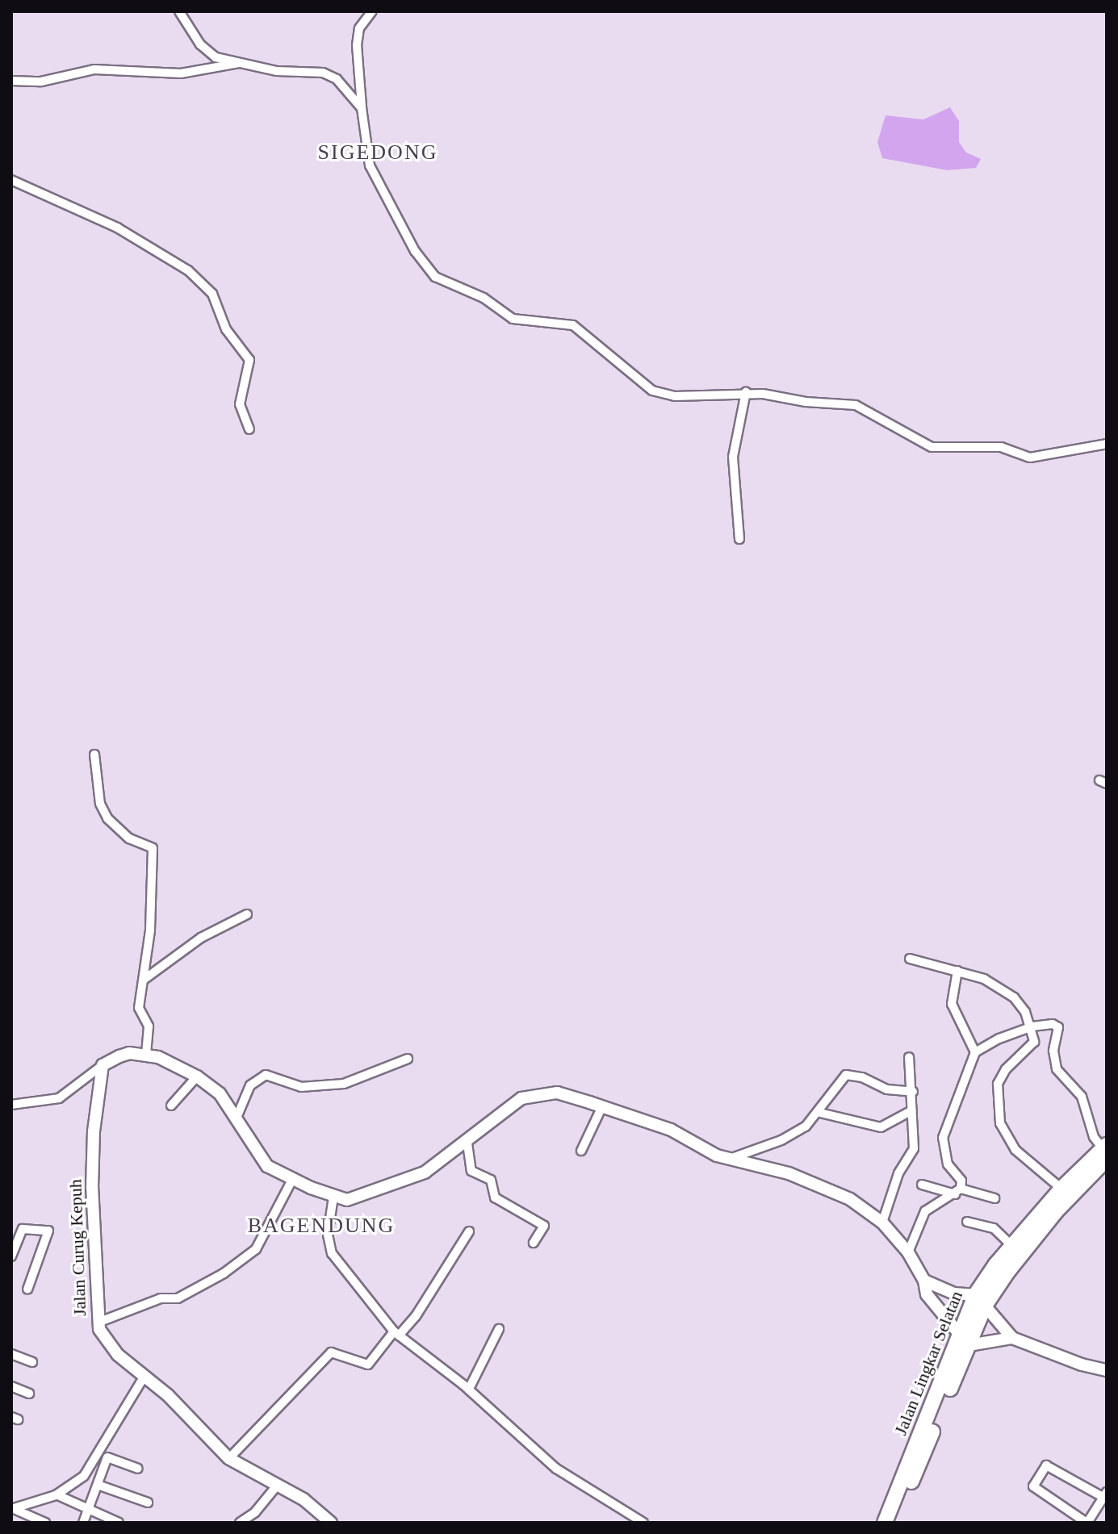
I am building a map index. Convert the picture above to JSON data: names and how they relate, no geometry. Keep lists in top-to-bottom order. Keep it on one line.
{"streets":{"highway":["Jalan Lingkar Selatan"],"street":["Jalan Curug Kepuh"]},"districts":["SIGEDONG","BAGENDUNG"]}
